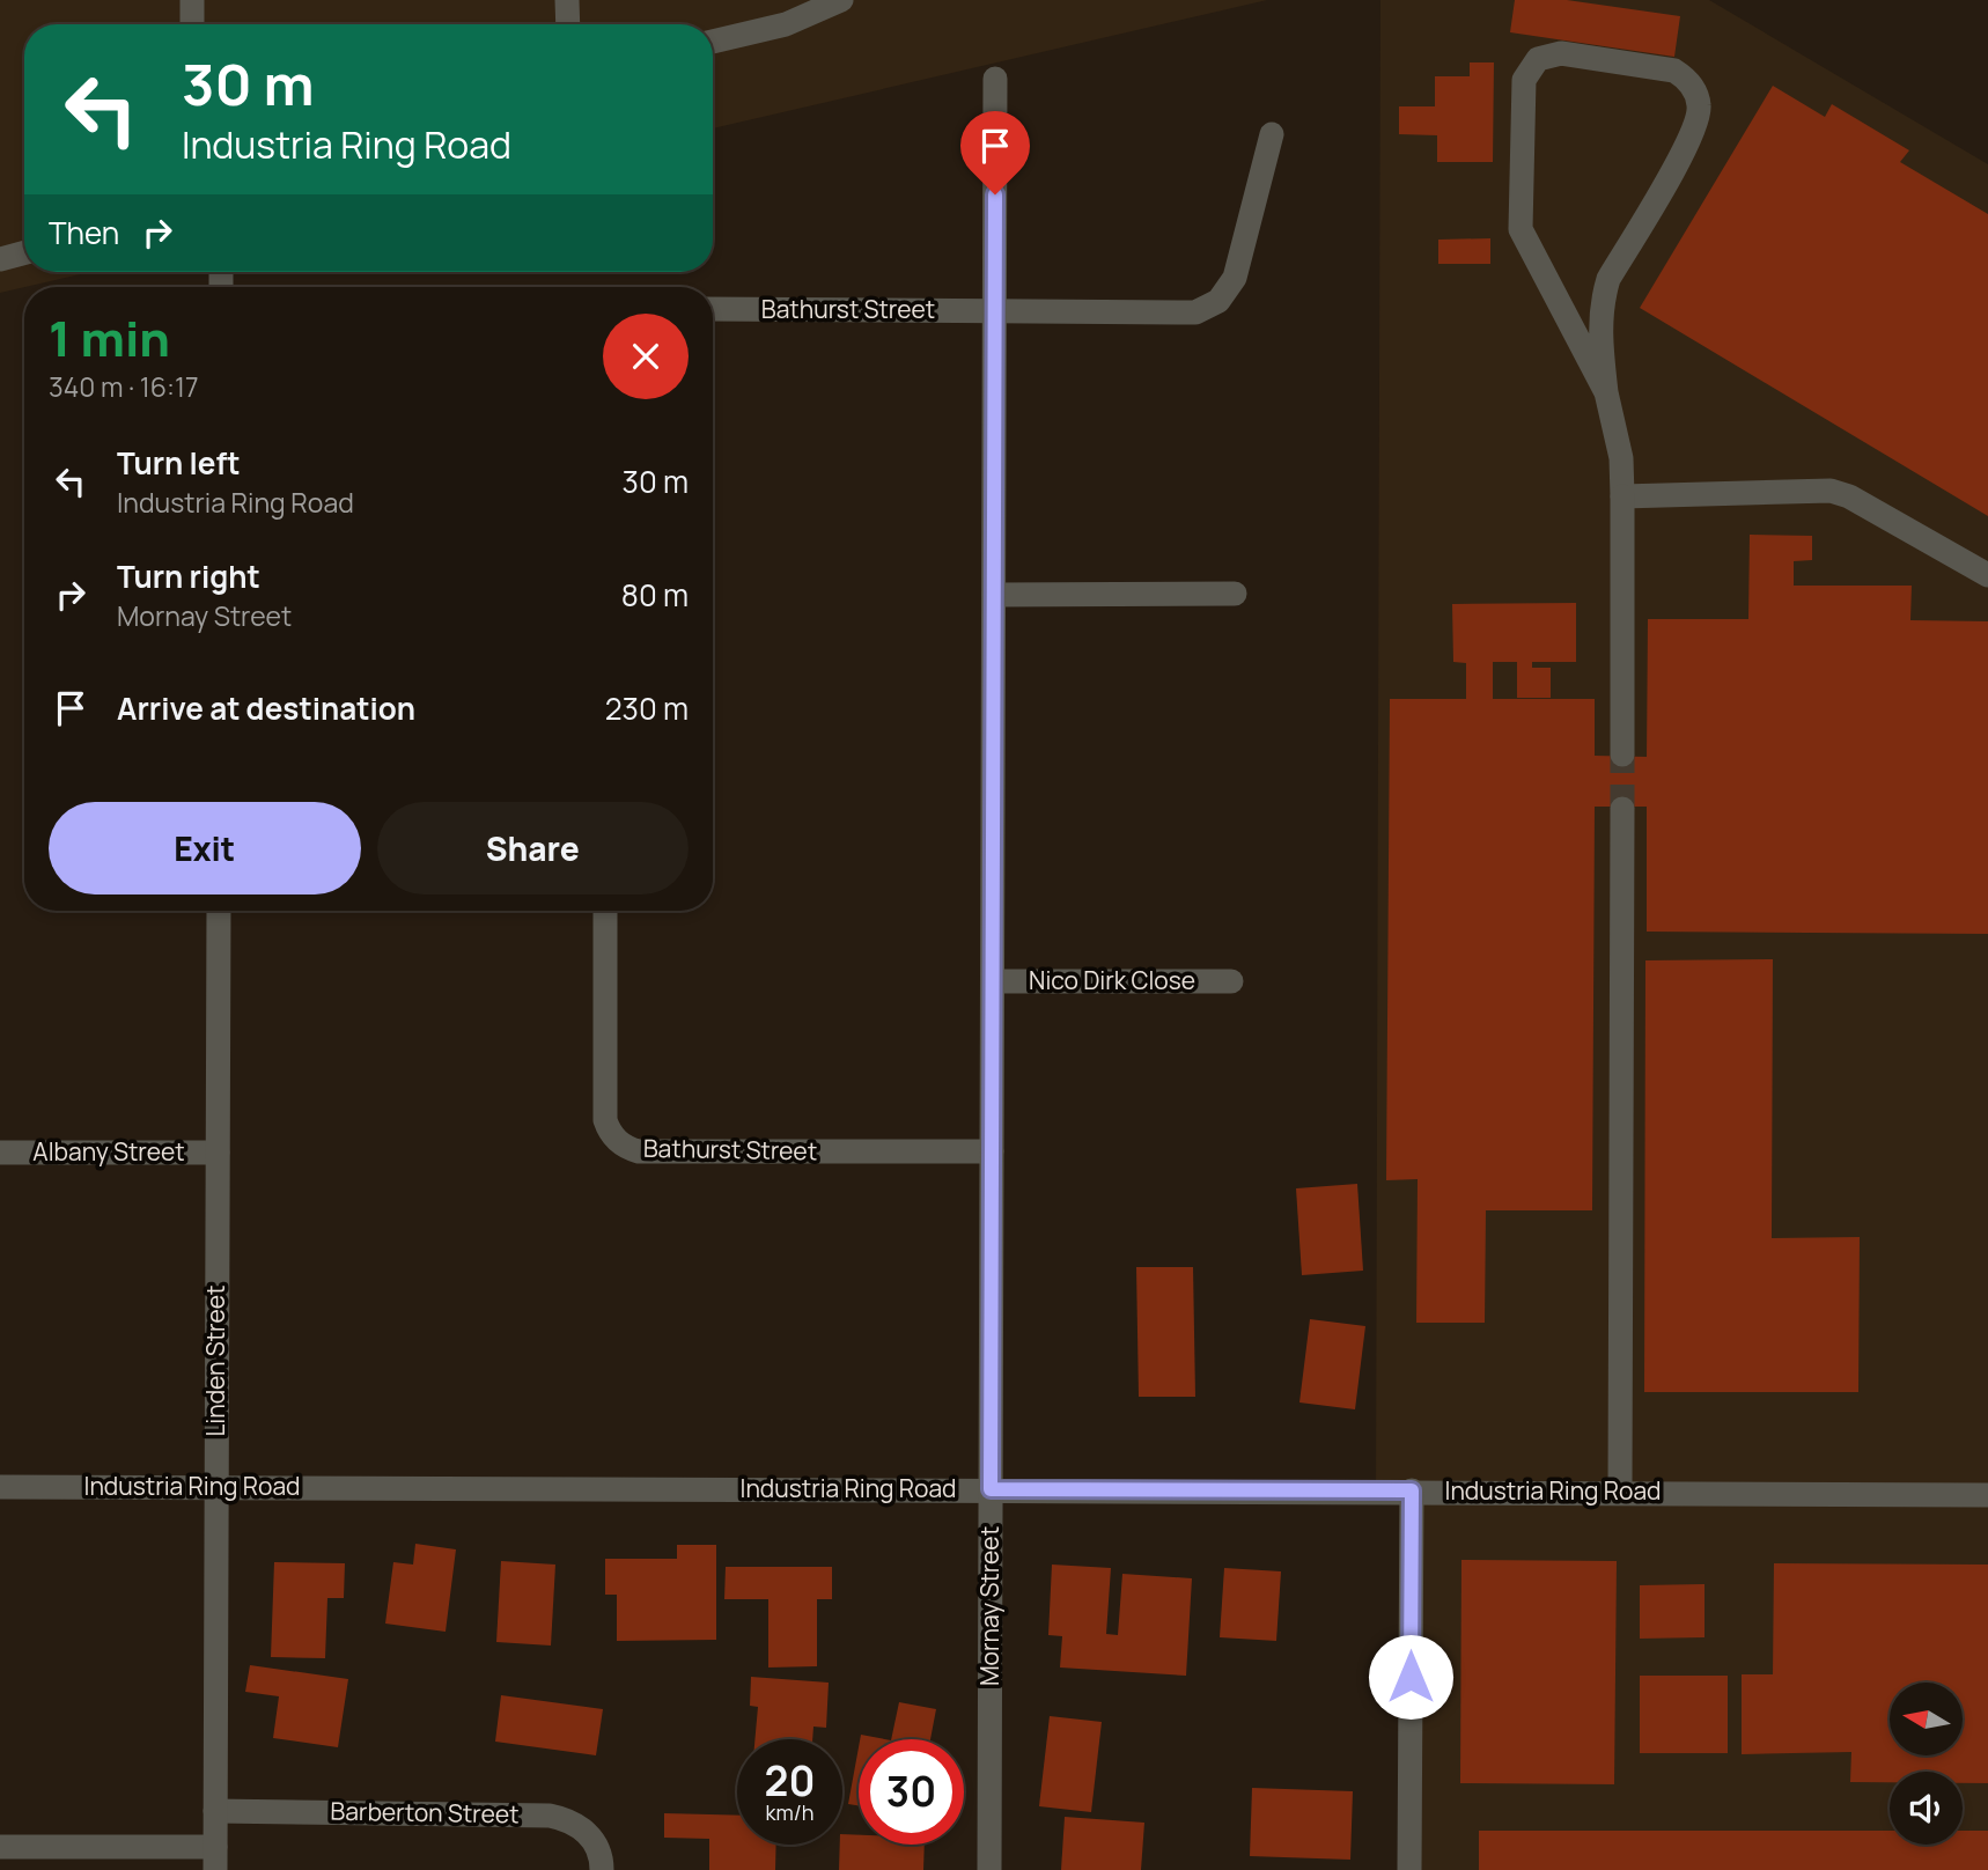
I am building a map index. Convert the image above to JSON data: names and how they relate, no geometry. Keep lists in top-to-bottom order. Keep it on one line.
{"streets":{"street":["Bathurst Street","Nico Dirk Close","Albany Street","Linden Street","Industria Ring Road","Mornay Street","Barberton Street"]},"crossings":[["Bathurst Street","Mornay Street"],["Nico Dirk Close","Mornay Street"],["Albany Street","Linden Street"],["Linden Street","Industria Ring Road"],["Linden Street","Barberton Street"],["Industria Ring Road","Mornay Street"]],"north":"left","page":{"turn":["30 m","Industria Ring Road"],"then":"Then","heading":["1 min","340 m · 16:17"],"list":[{"name":"Turn left","note":"Industria Ring Road","value":"30 m"},{"name":"Turn right","note":"Mornay Street","value":"80 m"},{"name":"Arrive at destination","value":"230 m"}],"buttons":["Exit","Share"],"speed":"20 km/h","limit":"30"}}
